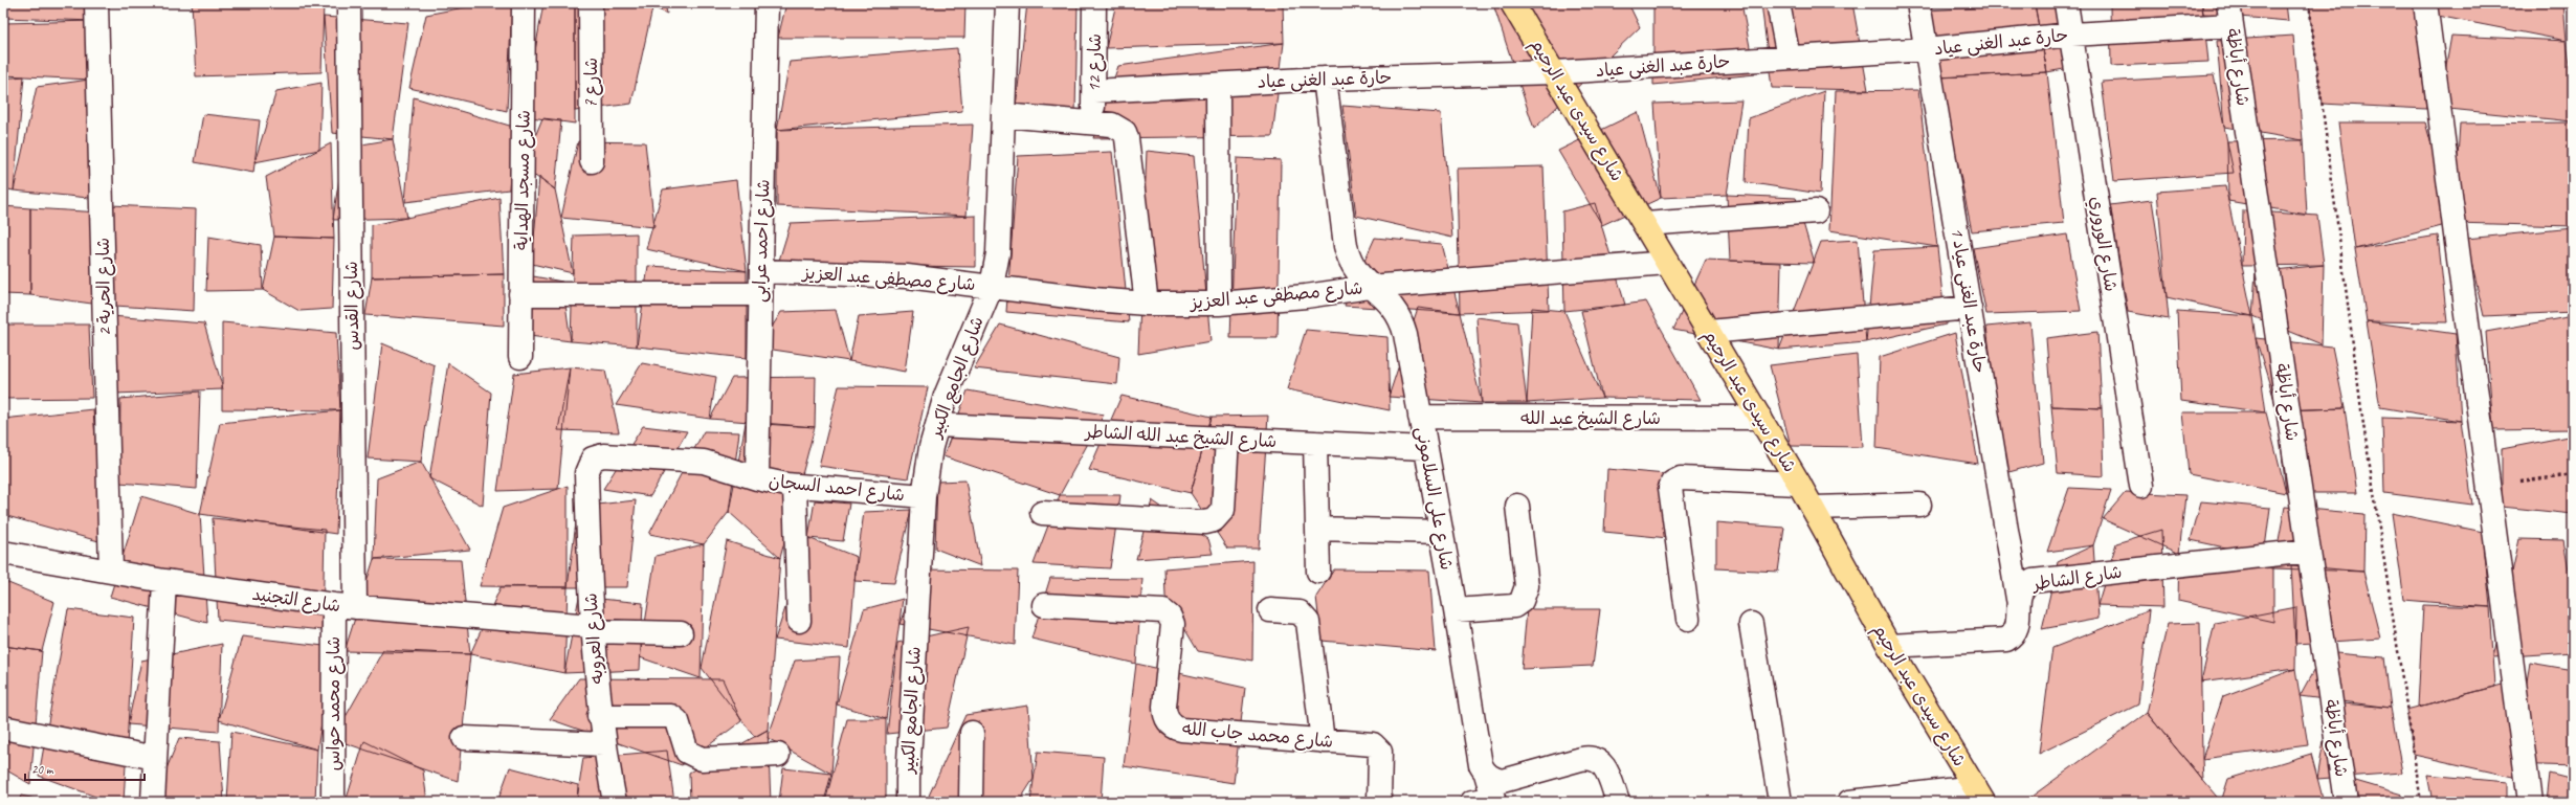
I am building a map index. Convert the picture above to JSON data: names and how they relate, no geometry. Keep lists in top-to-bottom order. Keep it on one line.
{"streets":{"main road":["شارع سيدى عبد الرحيم"],"street":["حارة عبد الغنى عياد","شارع 12","شارع أباظة","شارع 7","شارع مسجد الهداية","شارع احمد عرابى","شارع الوروري","شارع مصطفى عبد العزيز","شارع الحرية 2","حارة عبد الغنى عياد 1","شارع القدس","شارع الجامع الكبير","شارع الشيخ عبد الله","شارع الشيخ عبد الله الشاطر","شارع احمد السجان","شارع على السلامونى","شارع الشاطر","شارع التجنيد","شارع العروبه","شارع محمد حواس","شارع محمد جاب الله"]},"crossings":[["حارة عبد الغنى عياد","شارع 12"],["حارة عبد الغنى عياد","شارع أباظة"],["حارة عبد الغنى عياد","شارع سيدى عبد الرحيم"],["حارة عبد الغنى عياد","شارع الوروري"],["حارة عبد الغنى عياد","حارة عبد الغنى عياد 1"],["حارة عبد الغنى عياد","شارع على السلامونى"],["شارع أباظة","شارع الشاطر"],["شارع سيدى عبد الرحيم","شارع مصطفى عبد العزيز"],["شارع سيدى عبد الرحيم","شارع الشيخ عبد الله"],["شارع سيدى عبد الرحيم","شارع الشاطر"],["شارع احمد عرابى","شارع مصطفى عبد العزيز"],["شارع احمد عرابى","شارع احمد السجان"],["شارع مصطفى عبد العزيز","شارع الجامع الكبير"],["شارع مصطفى عبد العزيز","شارع على السلامونى"],["شارع الحرية 2","شارع التجنيد"],["حارة عبد الغنى عياد 1","شارع الشاطر"],["شارع القدس","شارع التجنيد"],["شارع القدس","شارع محمد حواس"],["شارع الجامع الكبير","شارع الشيخ عبد الله الشاطر"],["شارع الجامع الكبير","شارع احمد السجان"],["شارع الشيخ عبد الله","شارع على السلامونى"],["شارع الشيخ عبد الله الشاطر","شارع على السلامونى"],["شارع احمد السجان","شارع العروبه"],["شارع التجنيد","شارع العروبه"],["شارع التجنيد","شارع محمد حواس"]],"scale_bar":"20 m"}
